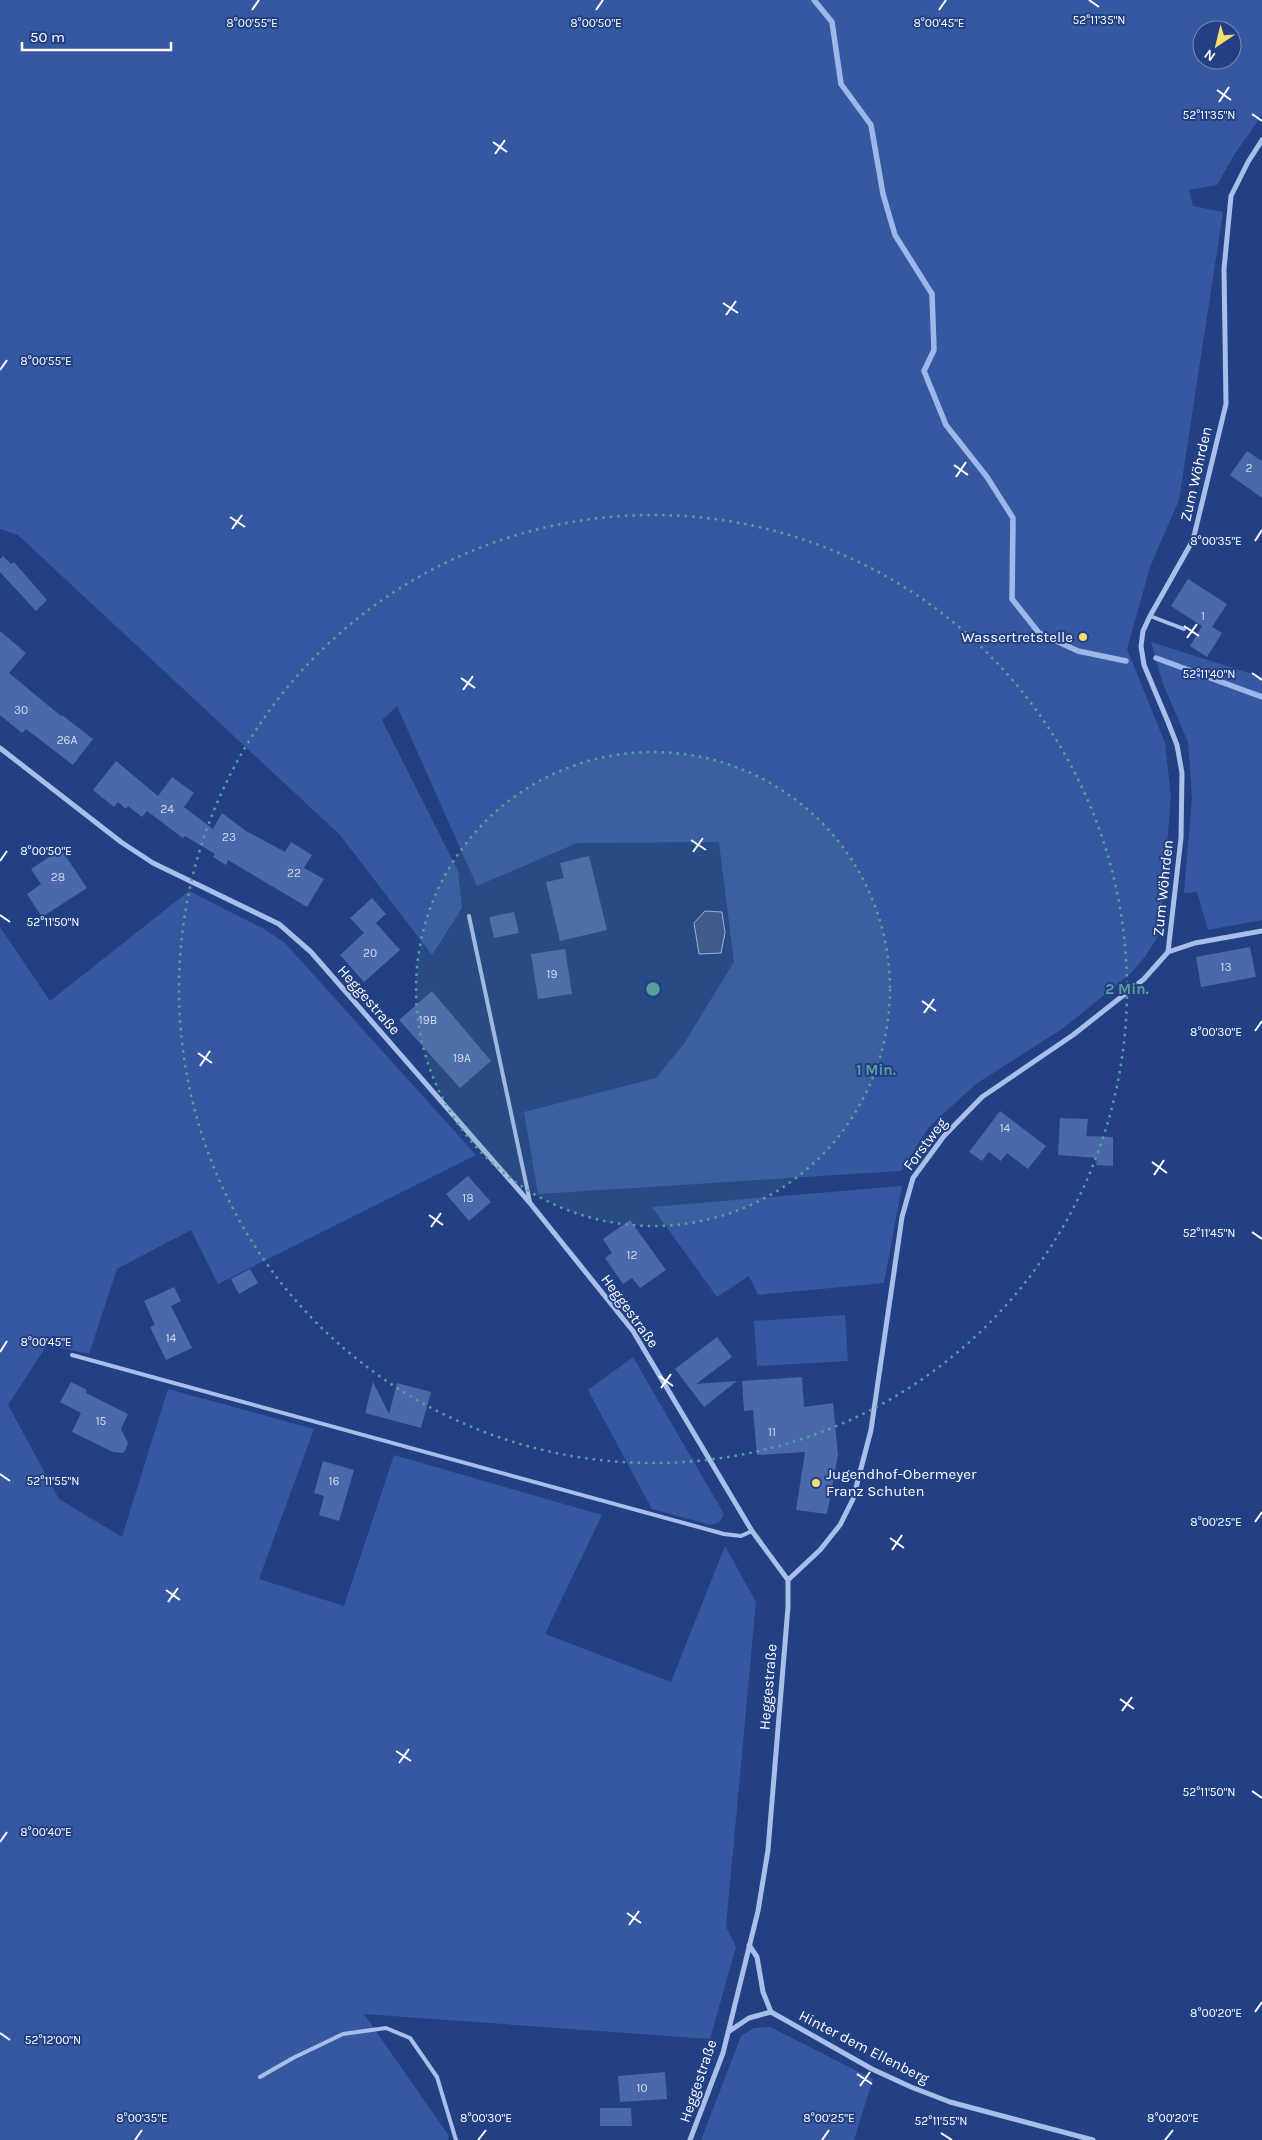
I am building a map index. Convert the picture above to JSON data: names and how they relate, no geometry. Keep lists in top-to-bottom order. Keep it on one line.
{"streets":{"street":["Zum Wöhrden","Heggestraße","Forstweg","Hinter dem Ellenberg"]},"crossings":[["Zum Wöhrden","Forstweg"],["Heggestraße","Forstweg"]],"places":["Wassertretstelle","Jugendhof-Obermeyer Franz Schuten"],"house_numbers":["2","1","30","26A","24","23","22","28","20","13","19","19B","19A","14","18","12","14","15","11","16","10"],"scale_bar":"50 m","north":"bottom left","coordinates":["52°11'35\"N","8°00'55\"E","8°00'50\"E","8°00'45\"E","8°00'35\"E","52°11'40\"N","52°11'50\"N","8°00'30\"E","52°11'45\"N","52°11'55\"N","8°00'25\"E","8°00'40\"E","8°00'20\"E","52°12'00\"N"],"rings":["2 Min.","1 Min."]}
